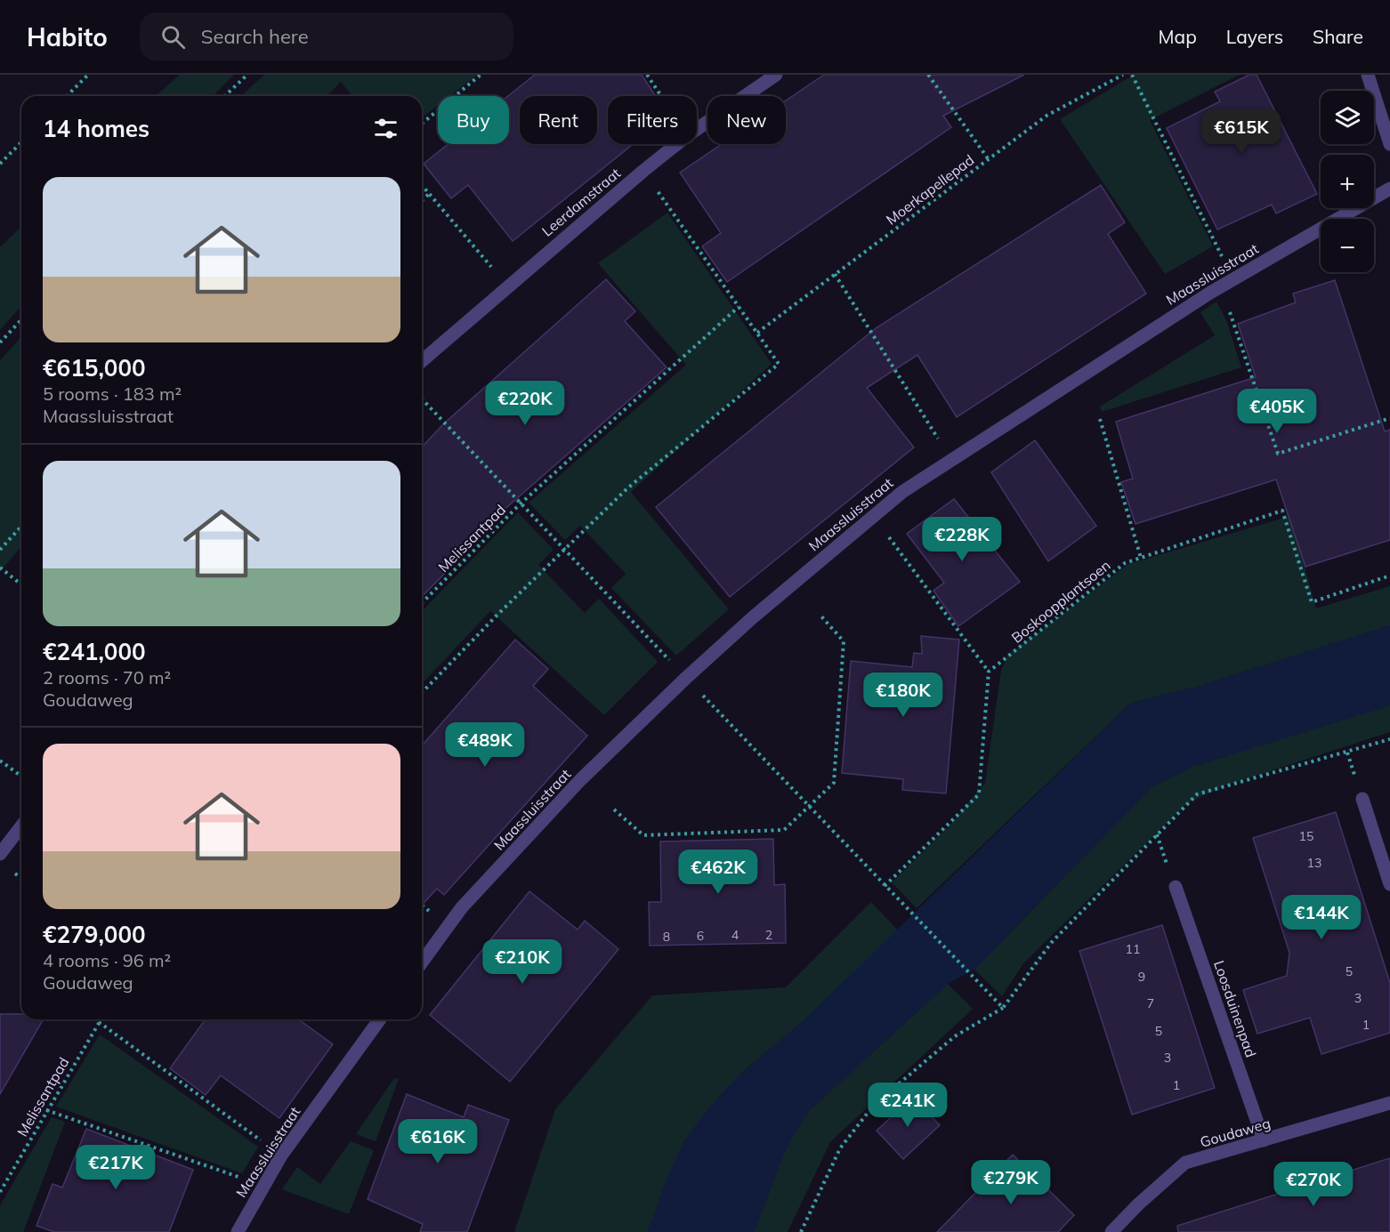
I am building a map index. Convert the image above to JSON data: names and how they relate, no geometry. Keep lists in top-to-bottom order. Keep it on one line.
{"streets":{"street":["Leerdamstraat","Maassluisstraat","Loosduinenpad","Goudaweg"],"path":["Moerkapellepad","Melissantpad","Boskoopplantsoen"]},"crossings":[["Loosduinenpad","Goudaweg"]],"house_numbers":["15","13","4","2","6","8","11","5","9","3","7","1","5","3","1"],"page":{"header":"Habito","search":"Search here","nav":["Map","Layers","Share"],"map_buttons":["+","−"],"chip":["Buy","Rent","Filters","New"],"heading":"14 homes","price":["€615K","€220K","€405K","€228K","€180K","€489K","€462K","€144K","€210K","€241K","€616K","€217K","€279K","€270K"],"list":[{"name":"€615,000","note":"5 rooms · 183 m² · Maassluisstraat"},{"name":"€241,000","note":"2 rooms · 70 m² · Goudaweg"},{"name":"€279,000","note":"4 rooms · 96 m² · Goudaweg"}]}}
